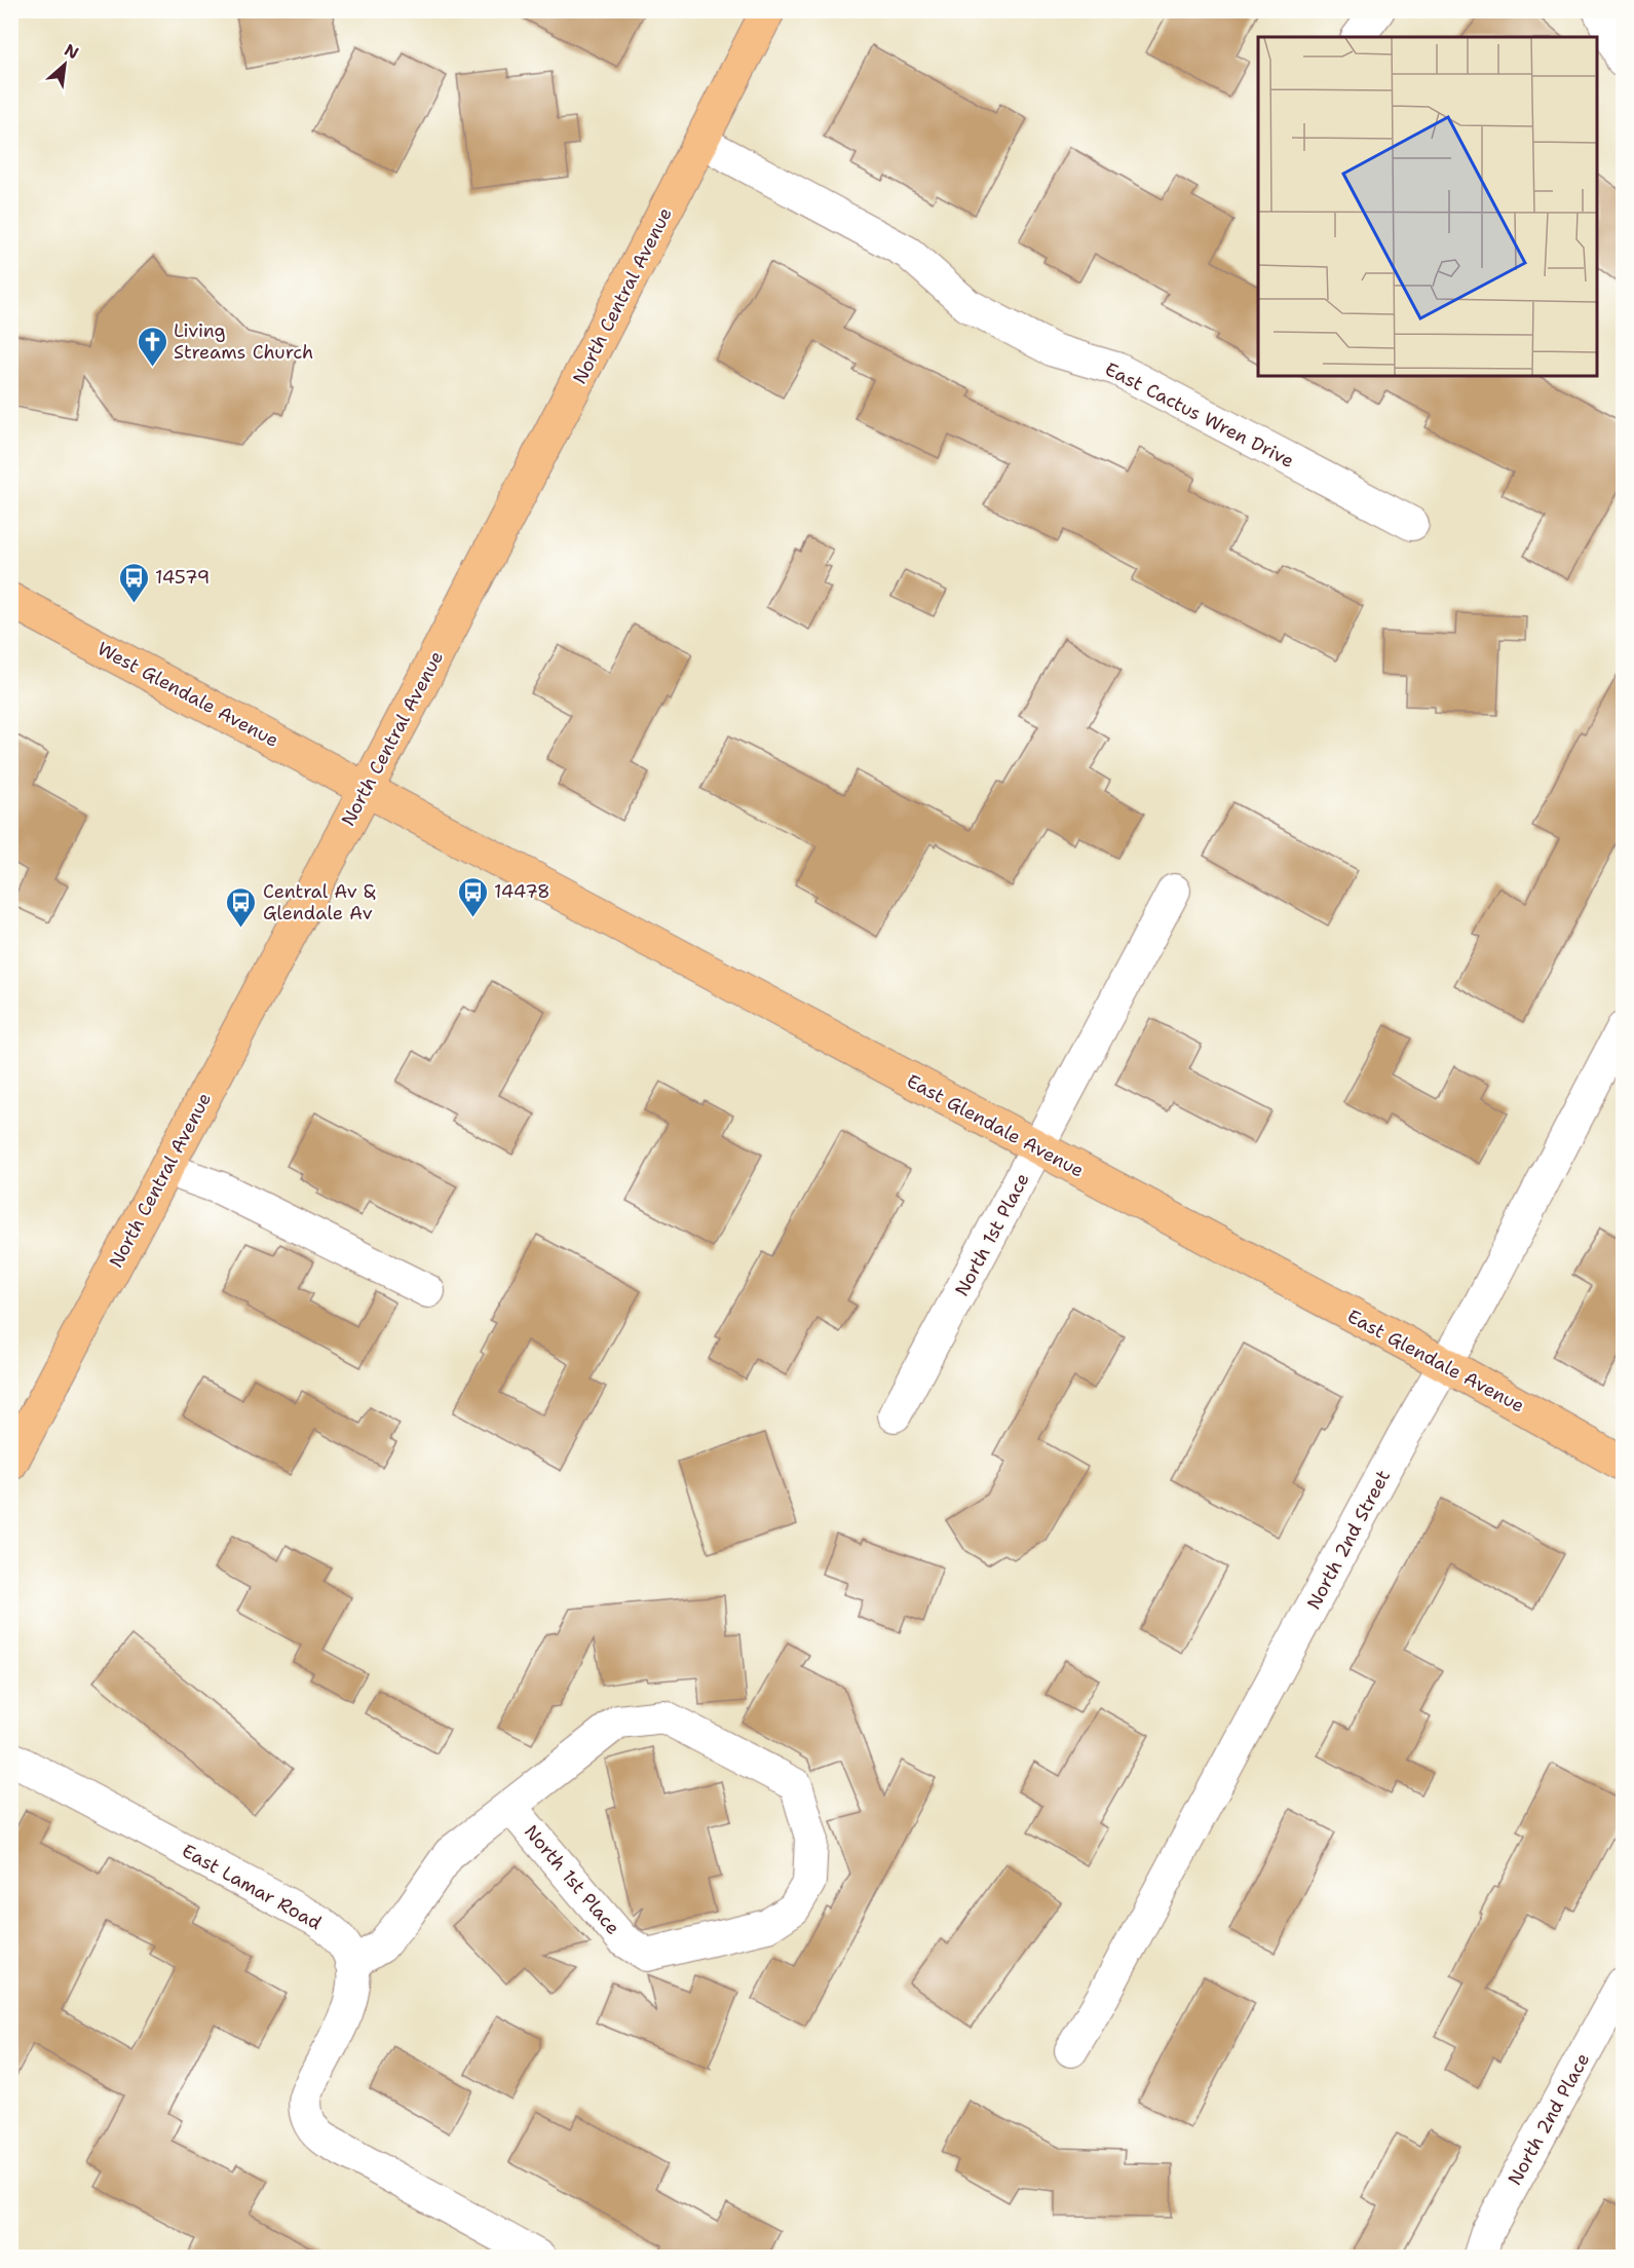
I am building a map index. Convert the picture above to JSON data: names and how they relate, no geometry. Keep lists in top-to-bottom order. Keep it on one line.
{"streets":{"main road":["North Central Avenue","West Glendale Avenue","East Glendale Avenue"],"street":["East Cactus Wren Drive","North 1st Place","North 2nd Street","East Lamar Road","North 2nd Place"]},"crossings":[["North Central Avenue","East Cactus Wren Drive"],["North Central Avenue","West Glendale Avenue"],["North Central Avenue","East Glendale Avenue"],["West Glendale Avenue","East Glendale Avenue"],["East Glendale Avenue","North 1st Place"],["East Glendale Avenue","North 2nd Street"],["North 1st Place","East Lamar Road"]],"places":{"church":["Living Streams Church"],"bus stop":["14579","14478","Central Av & Glendale Av"]},"north":"top right"}
